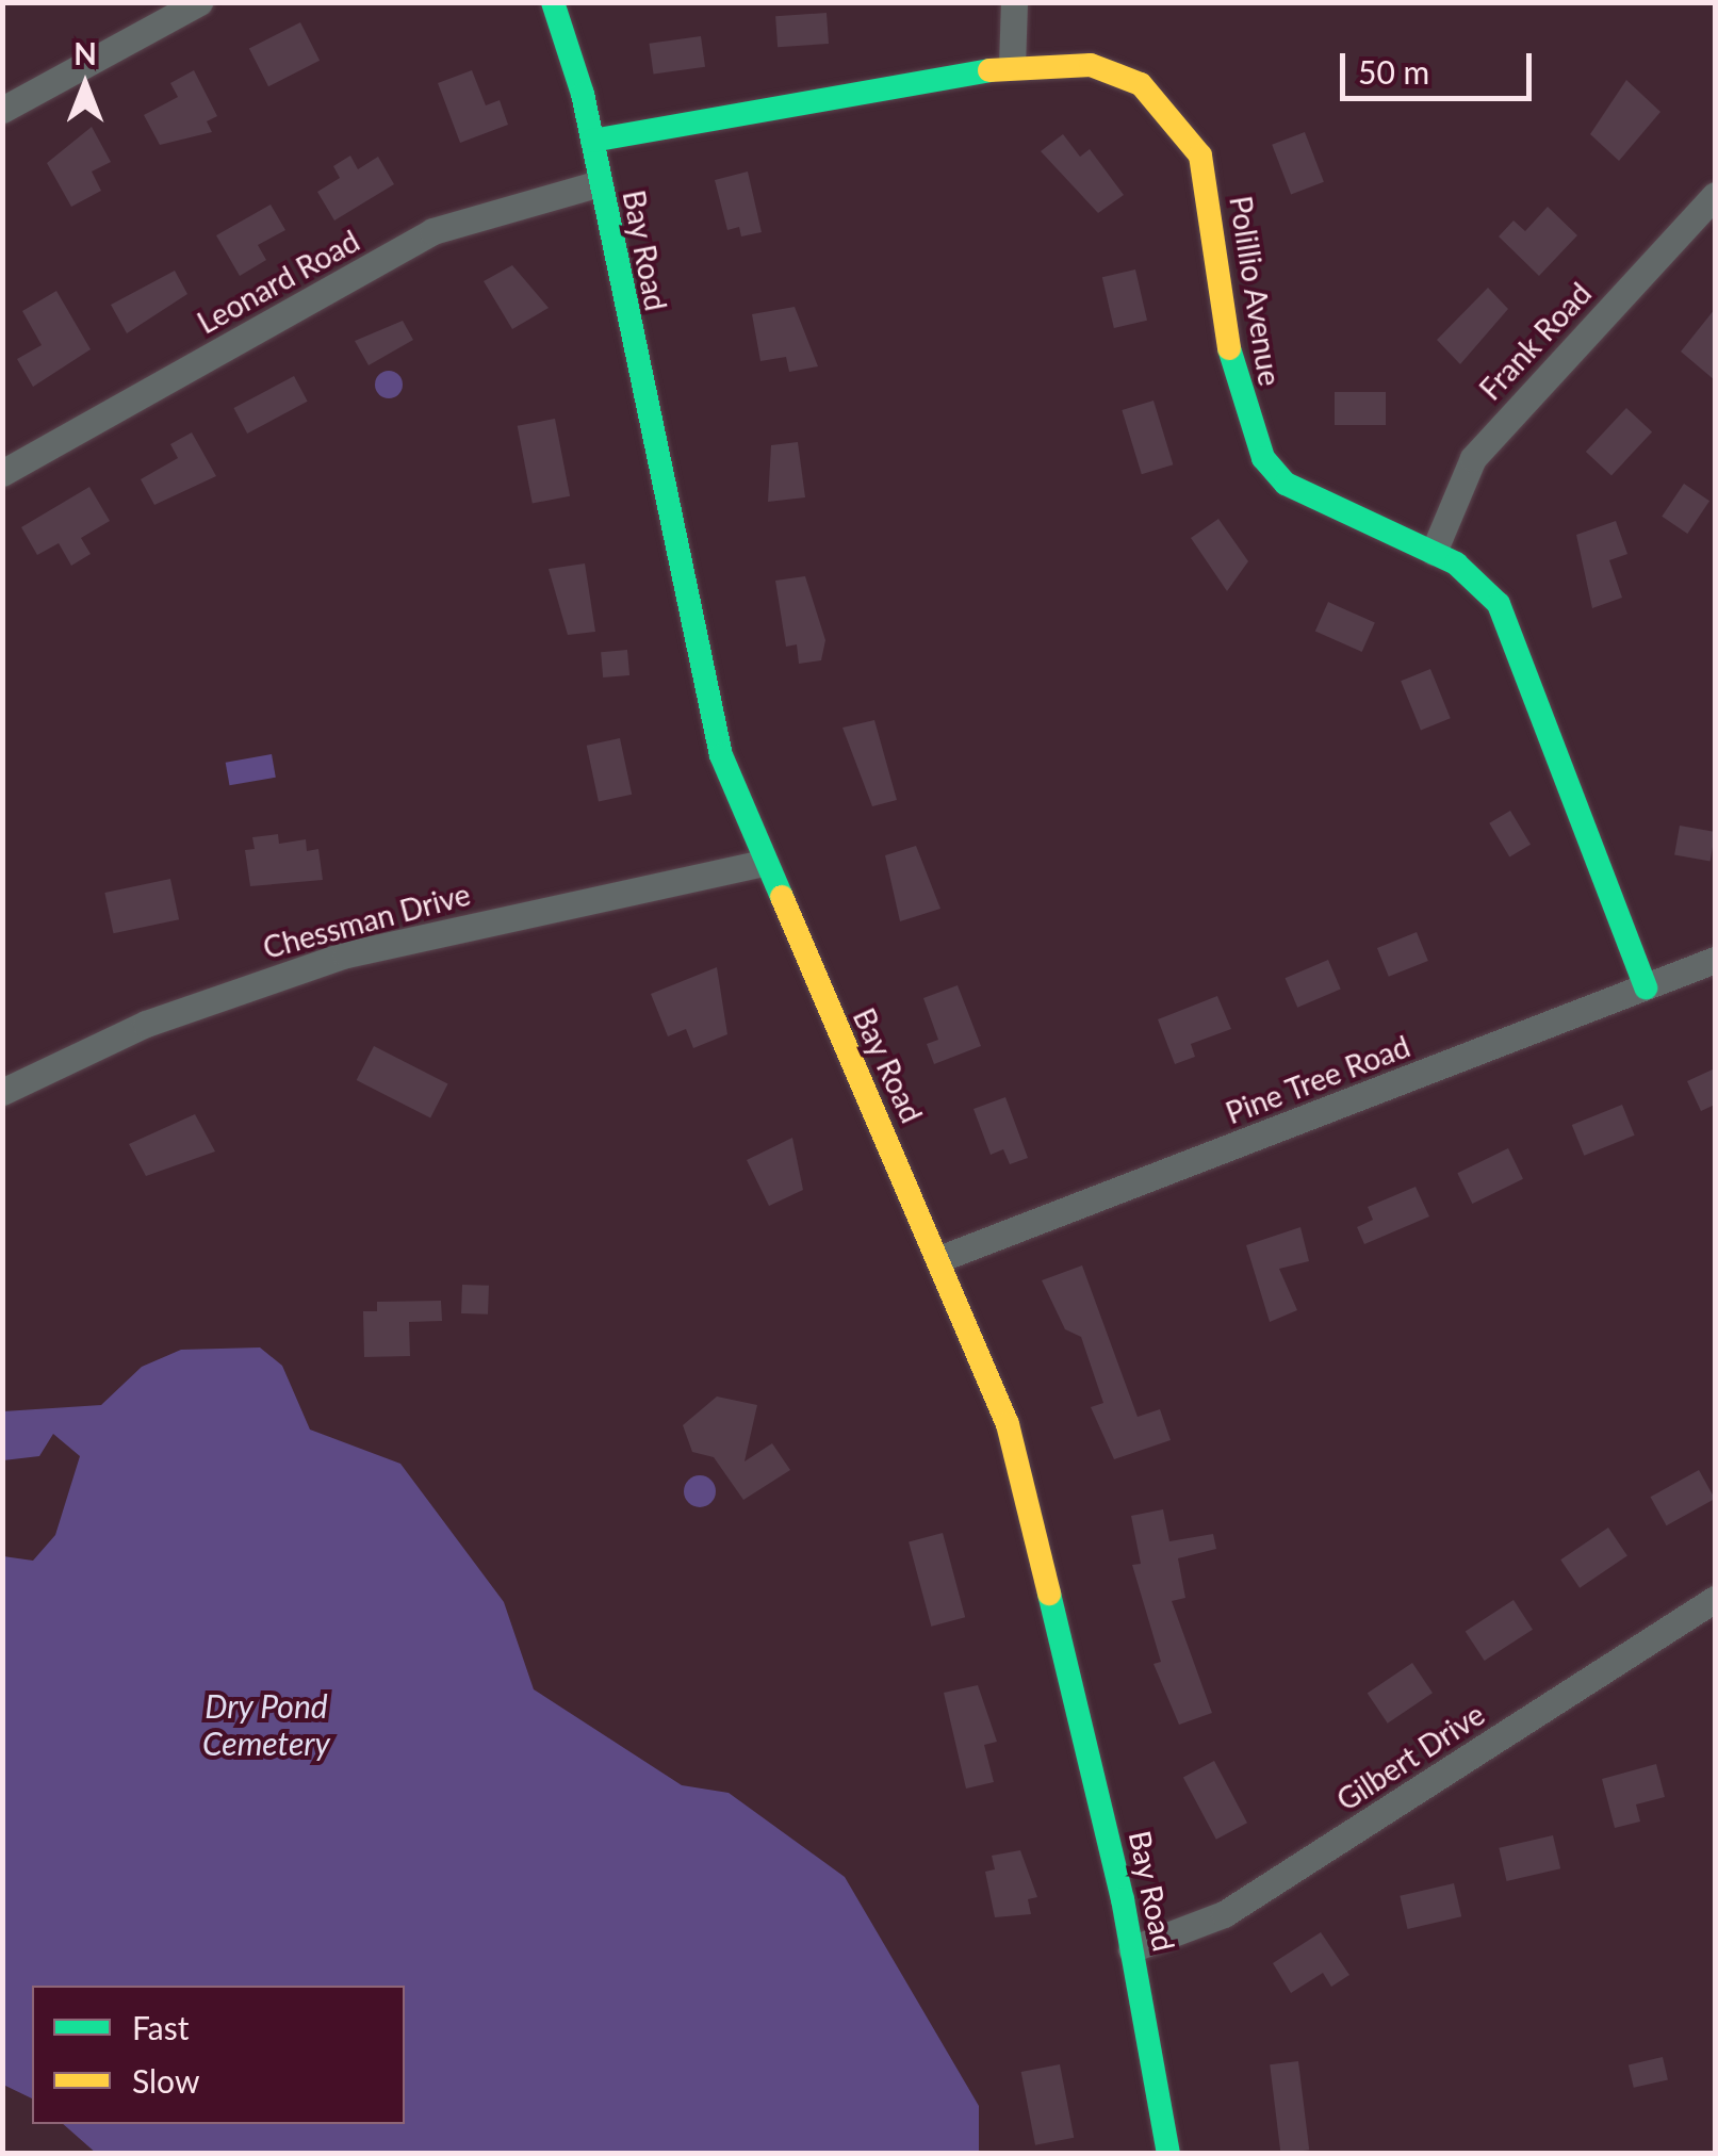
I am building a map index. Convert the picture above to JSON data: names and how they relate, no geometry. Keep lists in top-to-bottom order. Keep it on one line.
{"streets":{"main road":["Bay Road","Polillio Avenue"],"street":["Leonard Road","Frank Road","Chessman Drive","Pine Tree Road","Gilbert Drive"]},"crossings":[["Bay Road","Leonard Road"],["Bay Road","Polillio Avenue"],["Bay Road","Chessman Drive"],["Bay Road","Pine Tree Road"],["Bay Road","Gilbert Drive"],["Polillio Avenue","Frank Road"],["Polillio Avenue","Pine Tree Road"]],"water":["Dry Pond Cemetery"],"legend":["Fast","Slow"],"scale_bar":"50 m","north":"top"}
